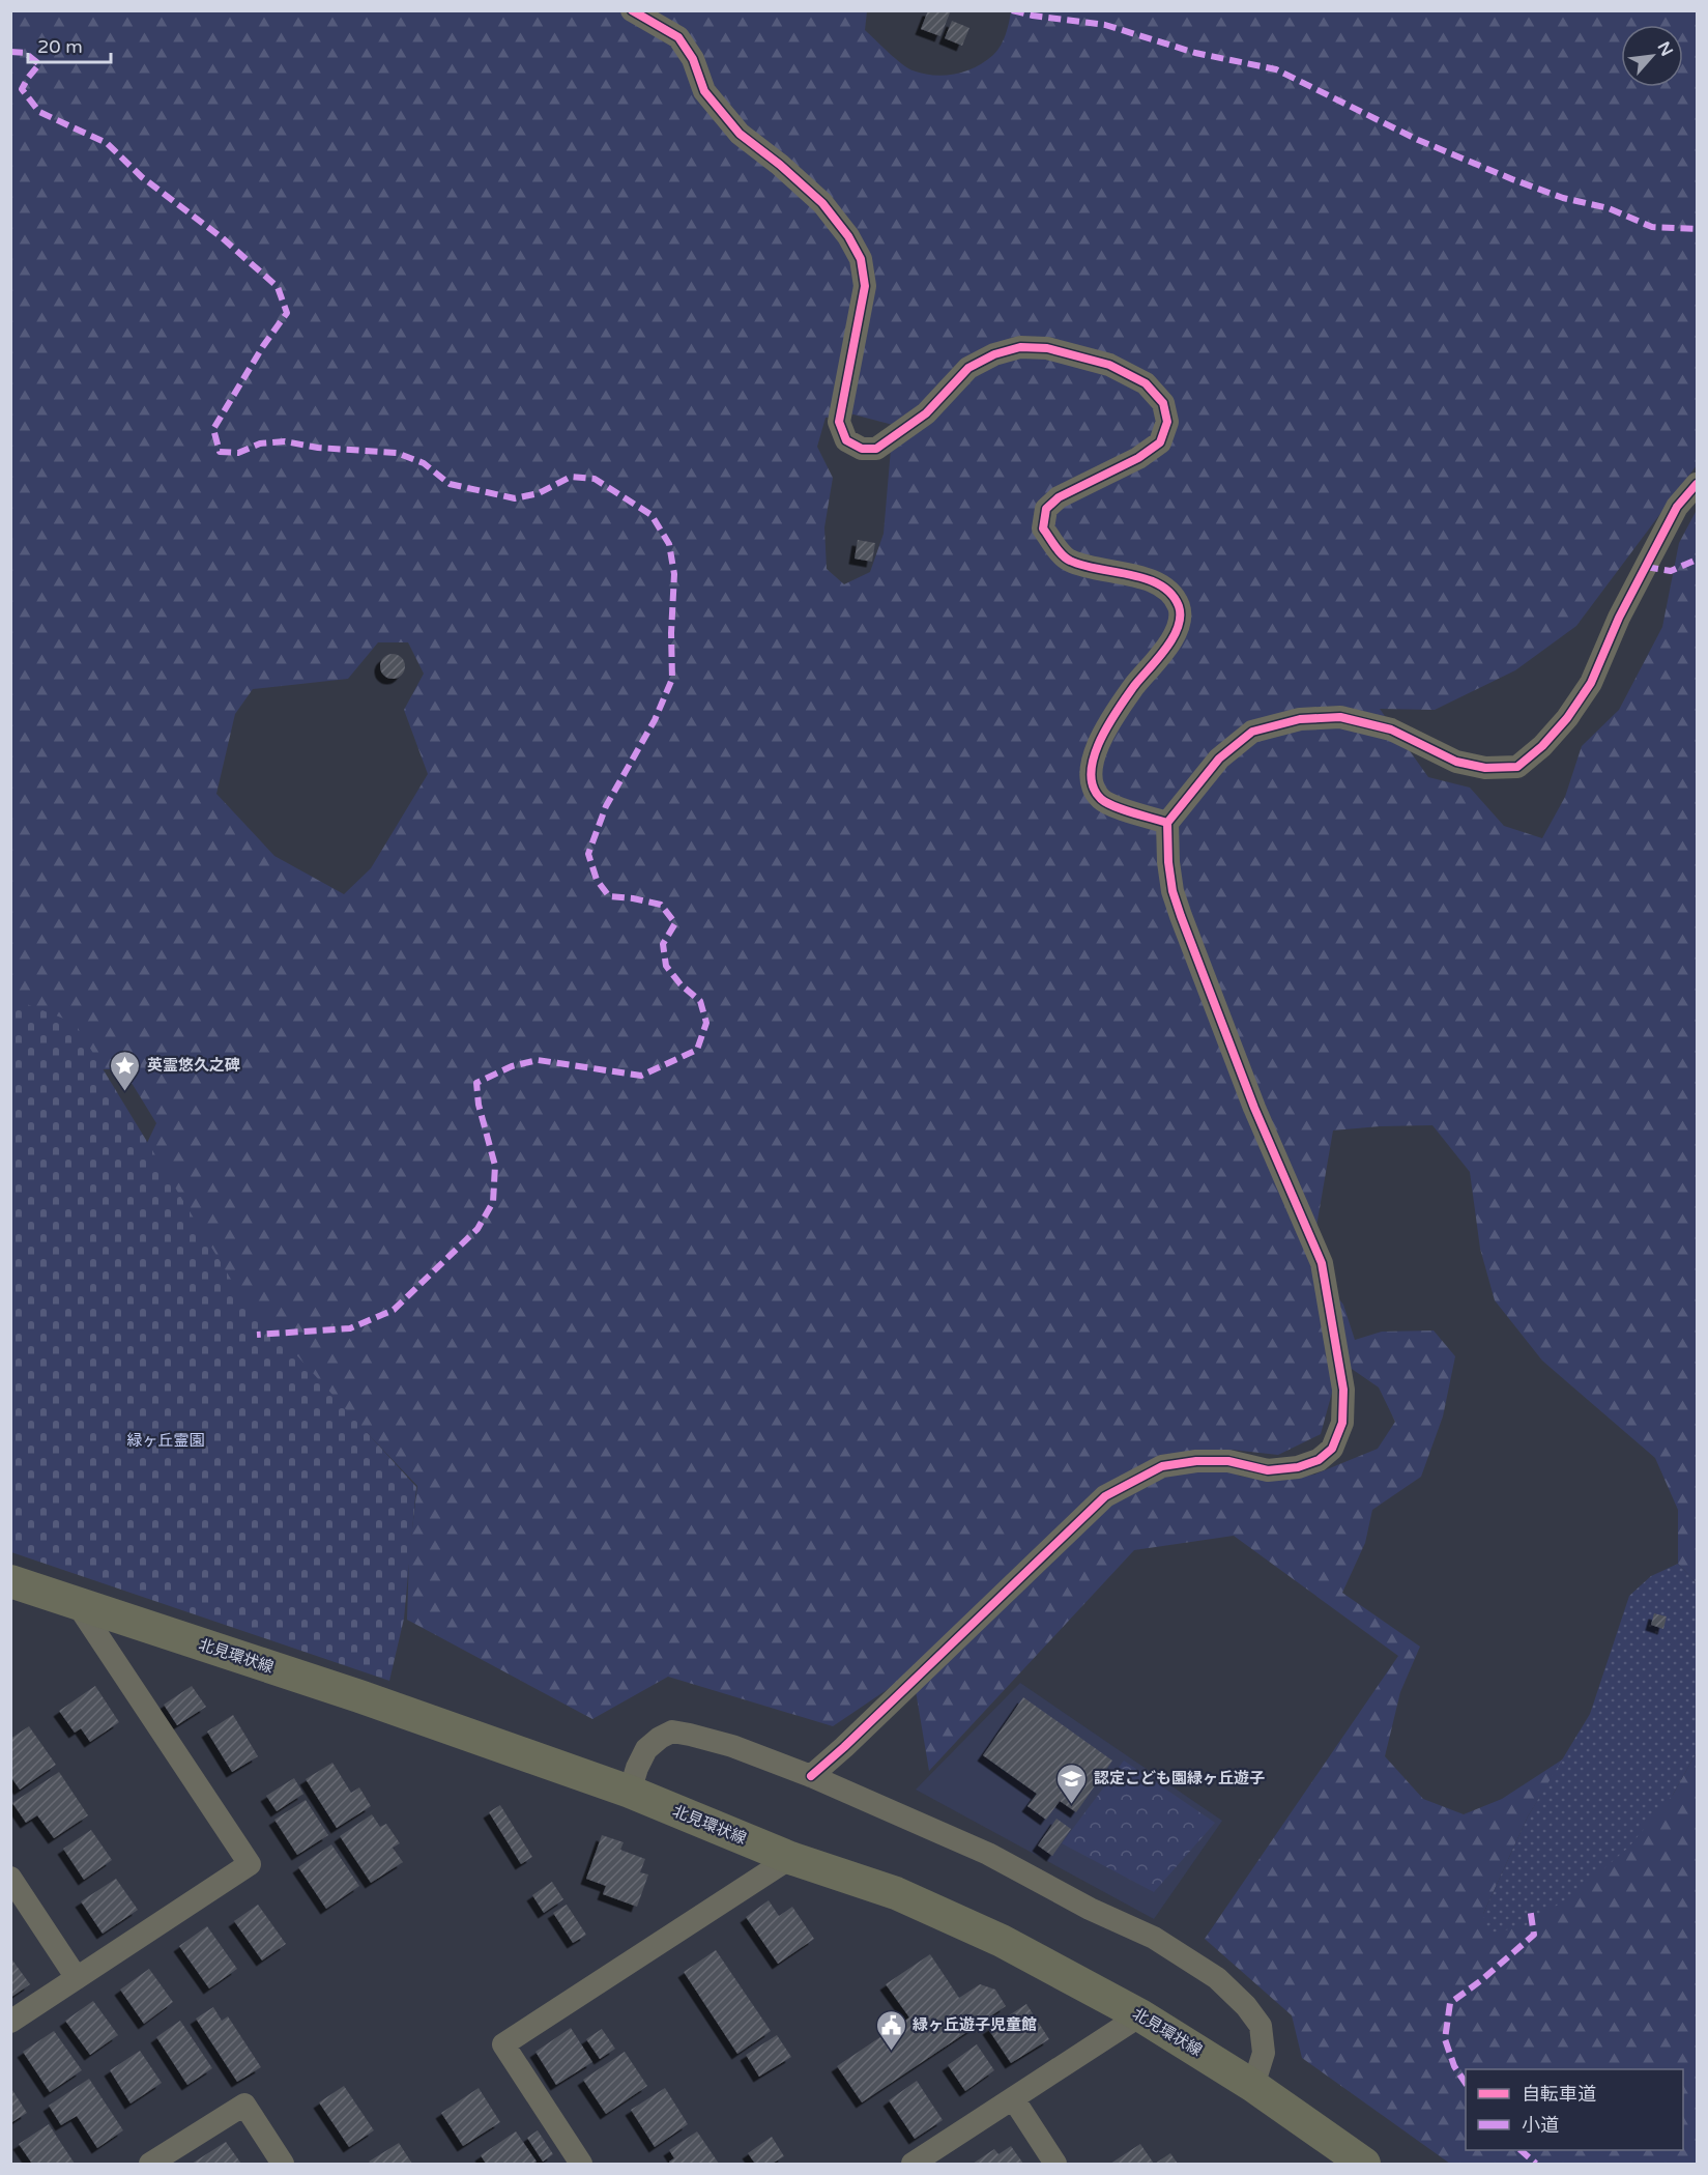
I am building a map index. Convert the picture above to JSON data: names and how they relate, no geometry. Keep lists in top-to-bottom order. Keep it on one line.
{"streets":{"main road":["北見環状線"]},"parks":["緑ヶ丘霊園"],"places":{"place":["英霊悠久之碑"],"school or university":["認定こども園緑ヶ丘遊子"],"public building":["緑ヶ丘遊子児童館"]},"legend":["自転車道","小道"],"scale_bar":"20 m","north":"top right"}
